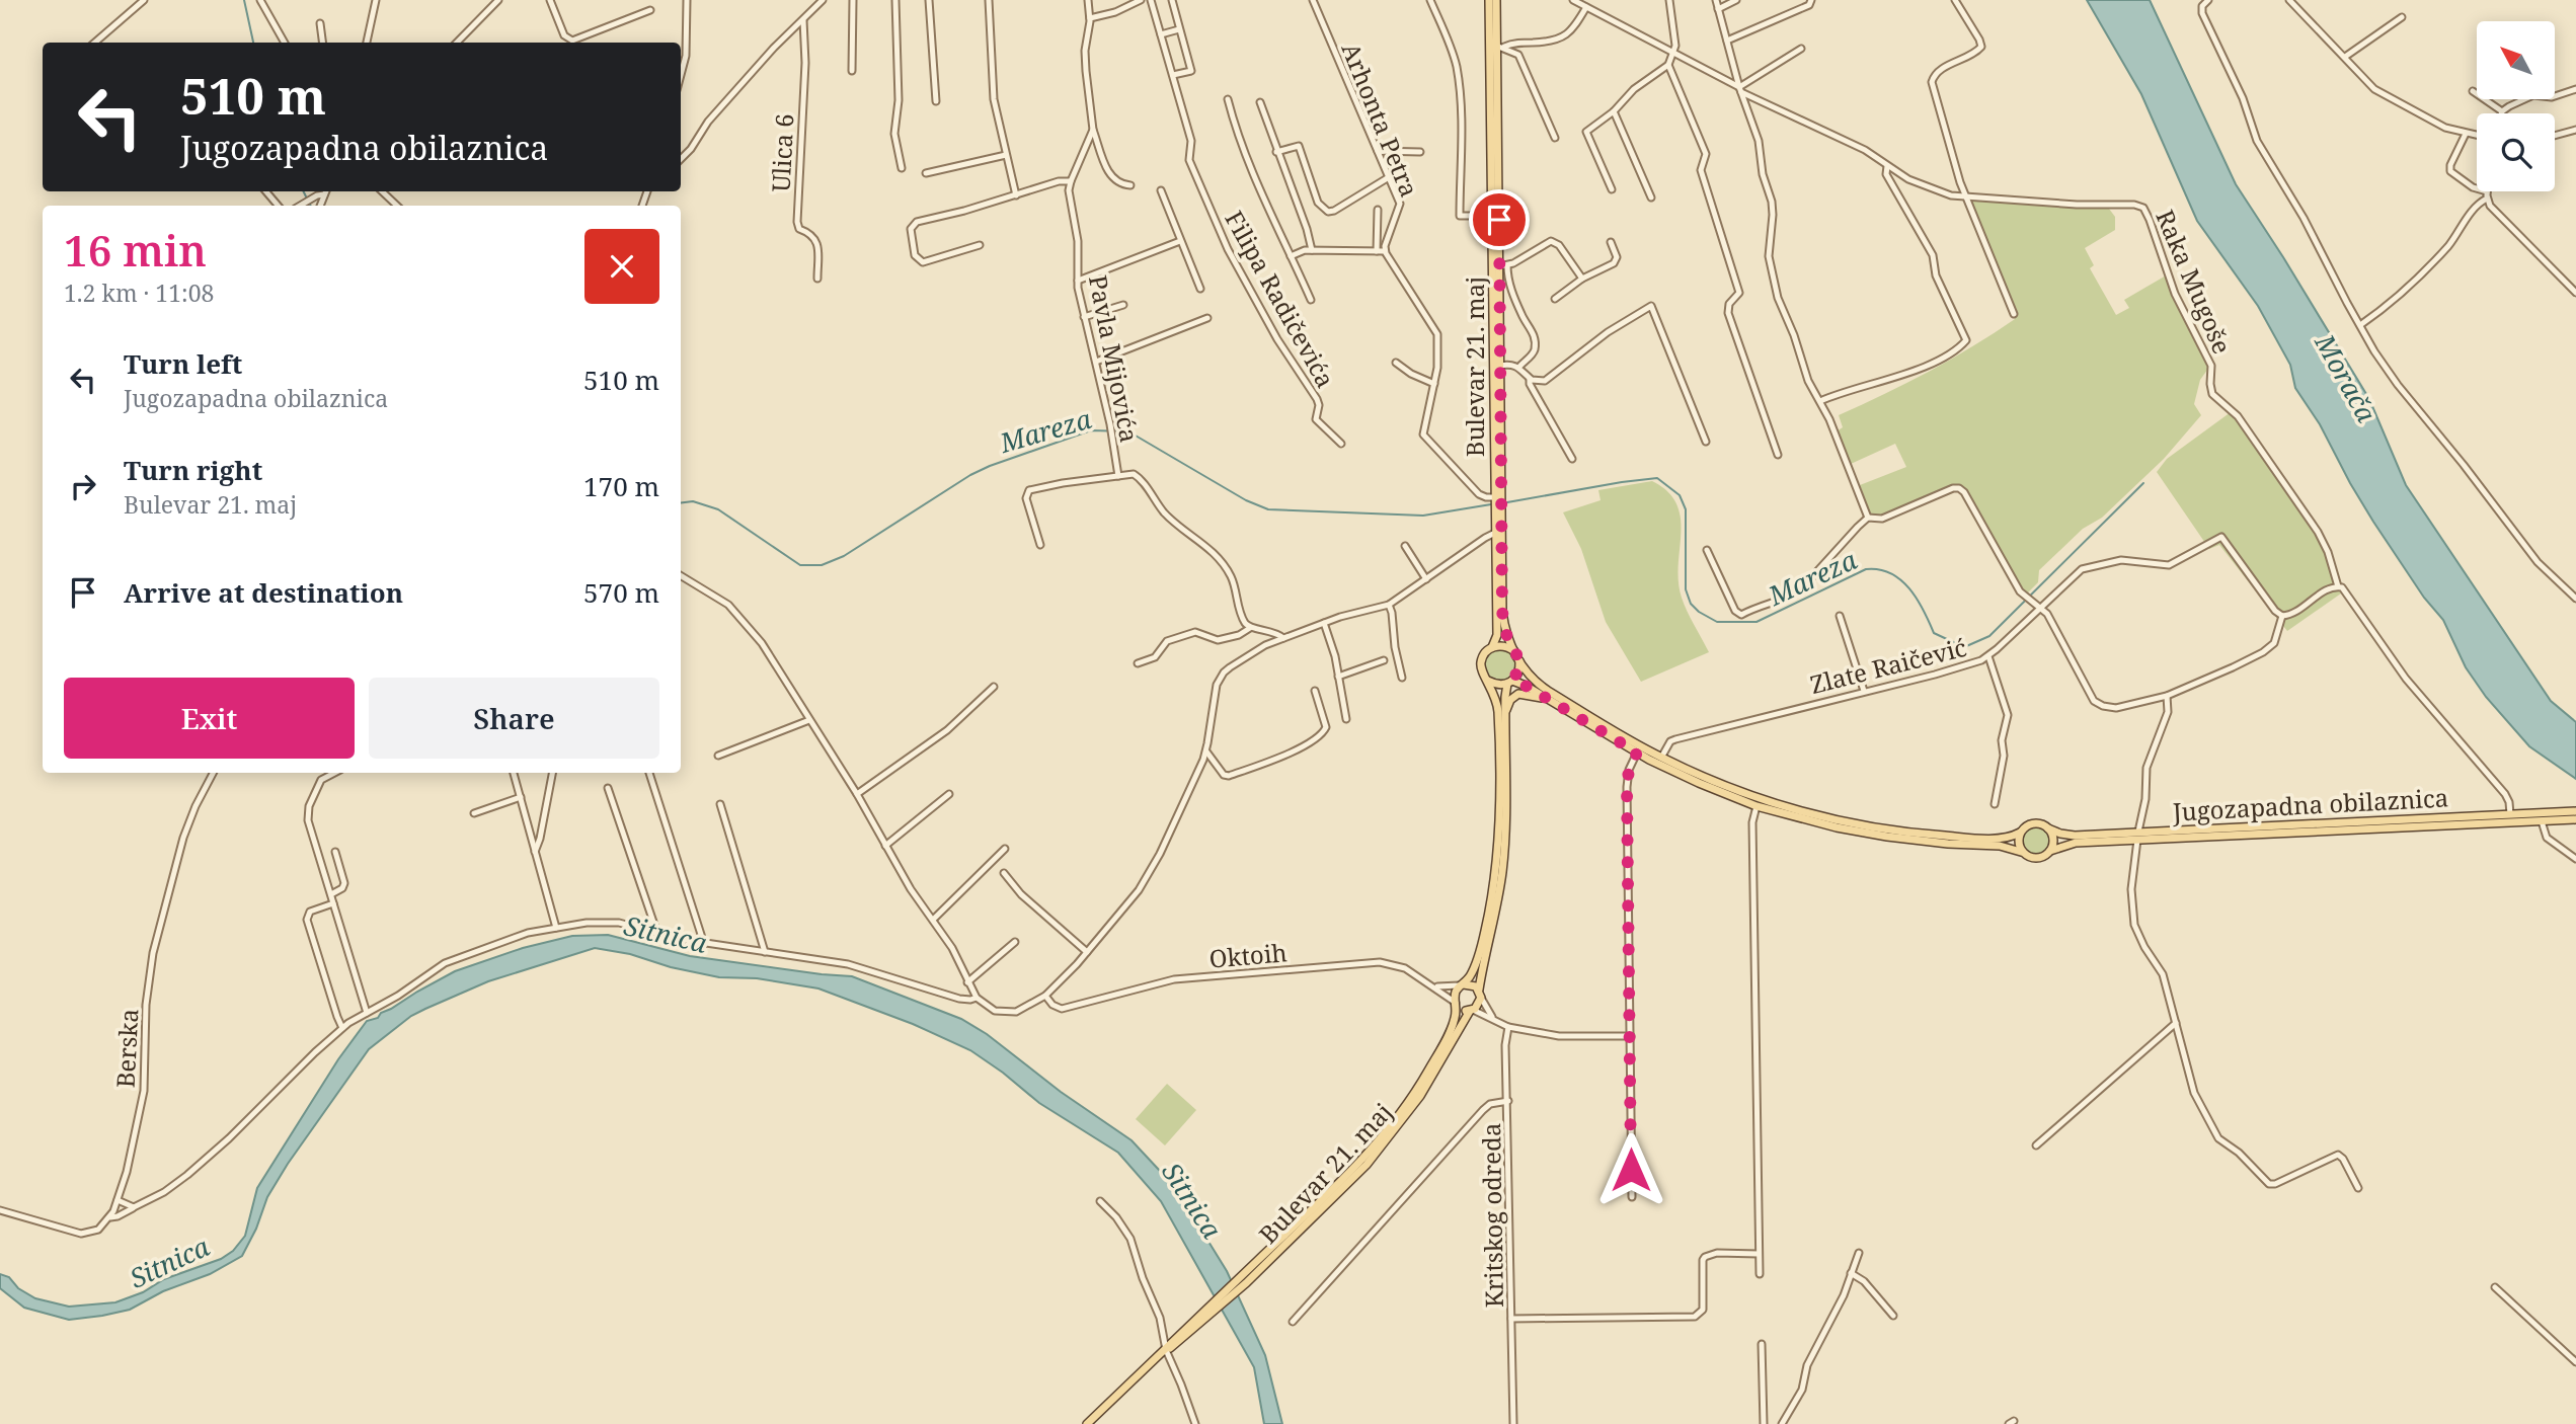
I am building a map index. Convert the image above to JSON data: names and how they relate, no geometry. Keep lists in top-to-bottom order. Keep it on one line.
{"streets":{"main road":["Bulevar 21. maj","Jugozapadna obilaznica"],"street":["Arhonta Petra","Ulica 6","Raka Mugoše","Filipa Radičevića","Pavla Mijovića","Zlate Raičević","Oktoih","Berska","Kritskog odreda"]},"crossings":[["Bulevar 21. maj","Oktoih"]],"water":["Morača","Mareza","Sitnica"],"north":"top left","page":{"turn":["510 m","Jugozapadna obilaznica"],"heading":["16 min","1.2 km · 11:08"],"list":[{"name":"Turn left","note":"Jugozapadna obilaznica","value":"510 m"},{"name":"Turn right","note":"Bulevar 21. maj","value":"170 m"},{"name":"Arrive at destination","value":"570 m"}],"buttons":["Exit","Share"]}}
